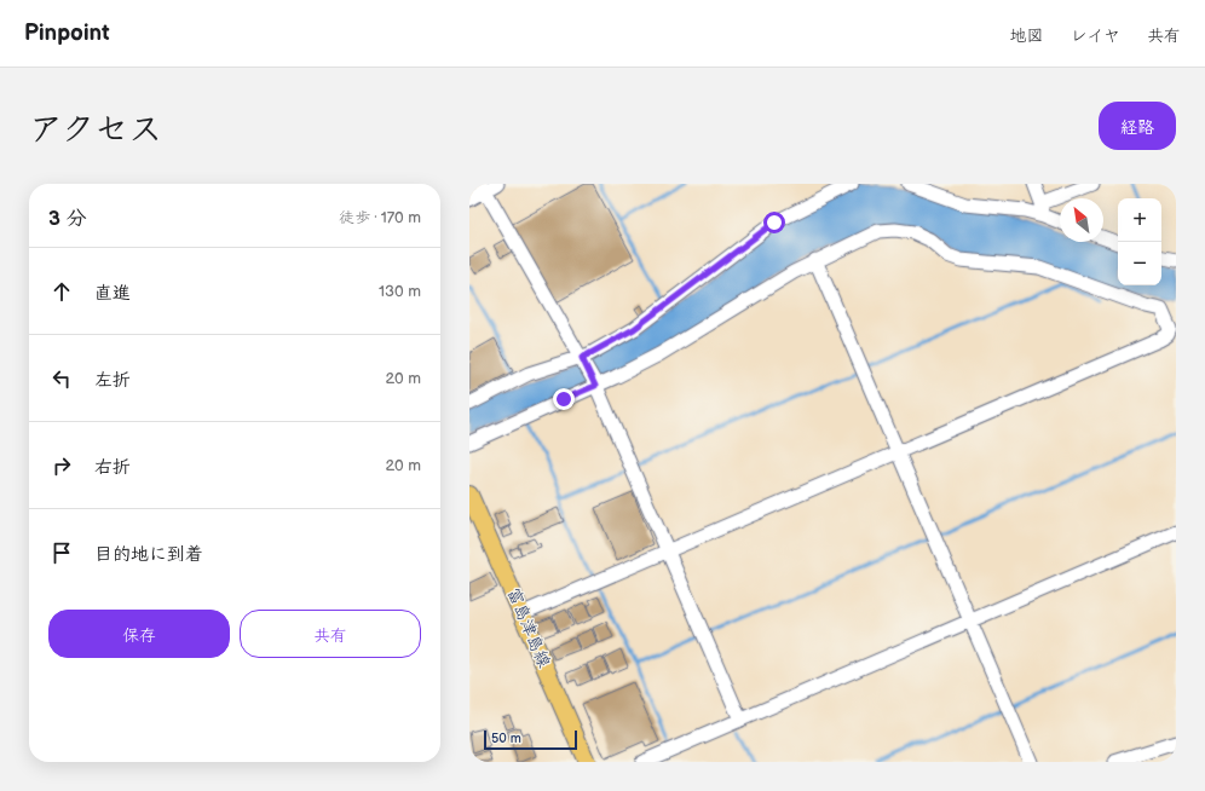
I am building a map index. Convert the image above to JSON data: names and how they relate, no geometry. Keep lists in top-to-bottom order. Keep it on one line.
{"streets":{"main road":["富島津島線"]},"scale_bar":"50 m","north":"top left","page":{"header":"Pinpoint","nav":["地図","レイヤ","共有"],"title":"アクセス","buttons":["経路",["保存","共有"]],"heading":["3 分","徒歩 · 170 m"],"map_buttons":["+","−"],"list":[["直進","130 m"],["左折","20 m"],["右折","20 m"],"目的地に到着"],"scale":"50 m"}}
